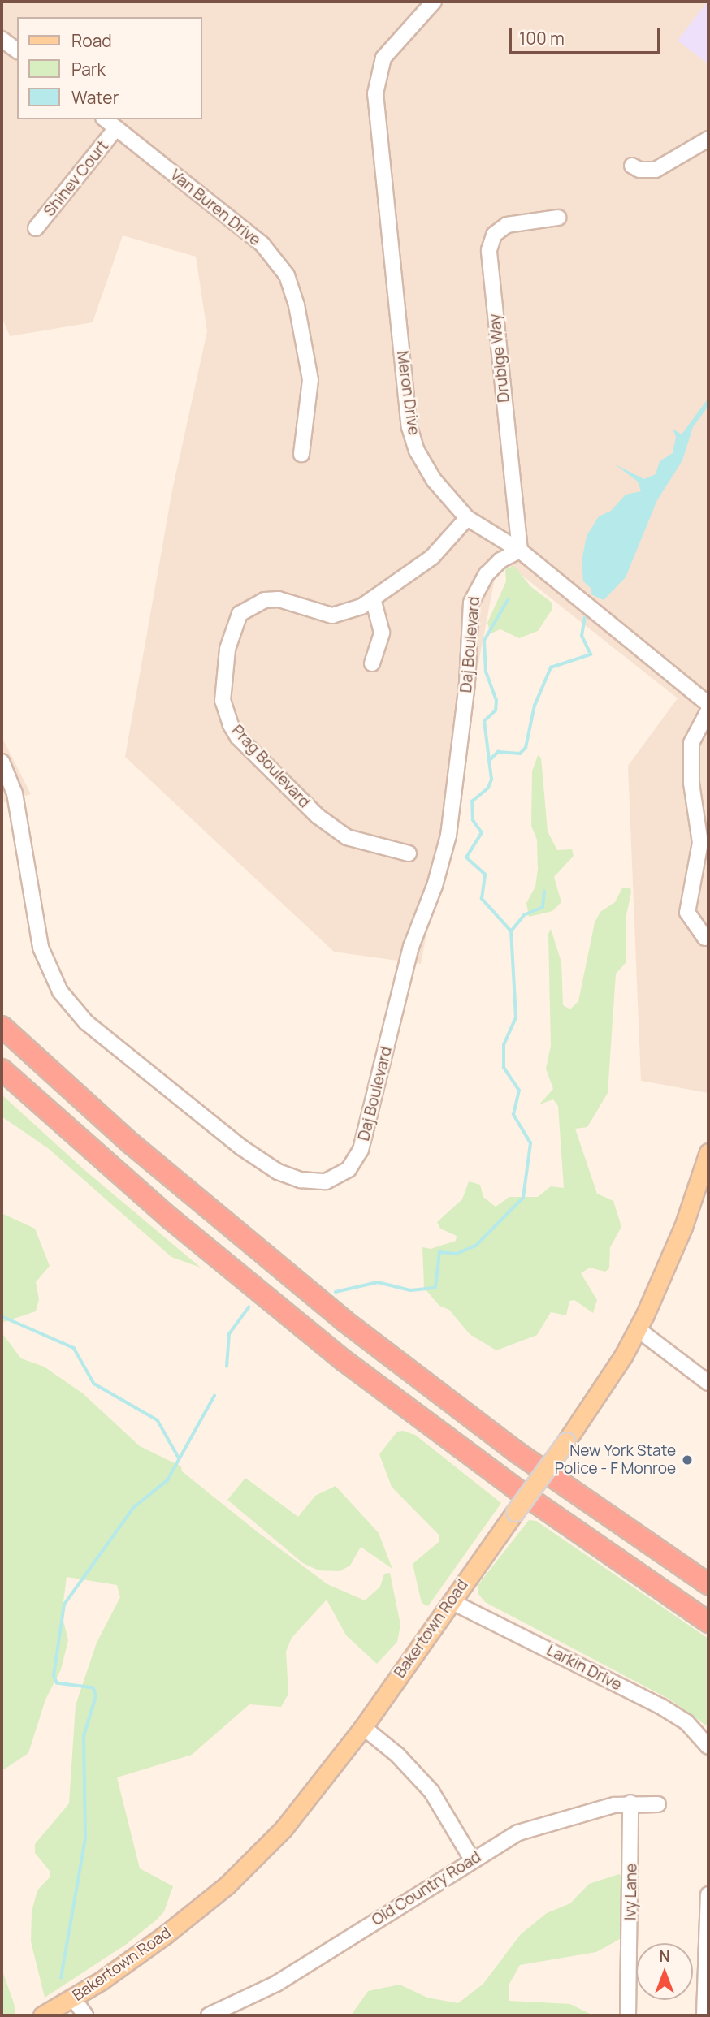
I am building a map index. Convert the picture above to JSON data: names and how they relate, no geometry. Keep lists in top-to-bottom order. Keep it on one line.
{"streets":{"main road":["Bakertown Road"],"street":["Shinev Court","Van Buren Drive","Drubige Way","Meron Drive","Daj Boulevard","Prag Boulevard","Larkin Drive","Old Country Road","Ivy Lane"]},"crossings":[["Shinev Court","Van Buren Drive"],["Drubige Way","Meron Drive"],["Drubige Way","Daj Boulevard"],["Meron Drive","Daj Boulevard"],["Meron Drive","Prag Boulevard"],["Bakertown Road","Larkin Drive"],["Old Country Road","Ivy Lane"]],"places":["New York State Police - F Monroe"],"legend":["Road","Park","Water"],"scale_bar":"100 m","north":"top"}
